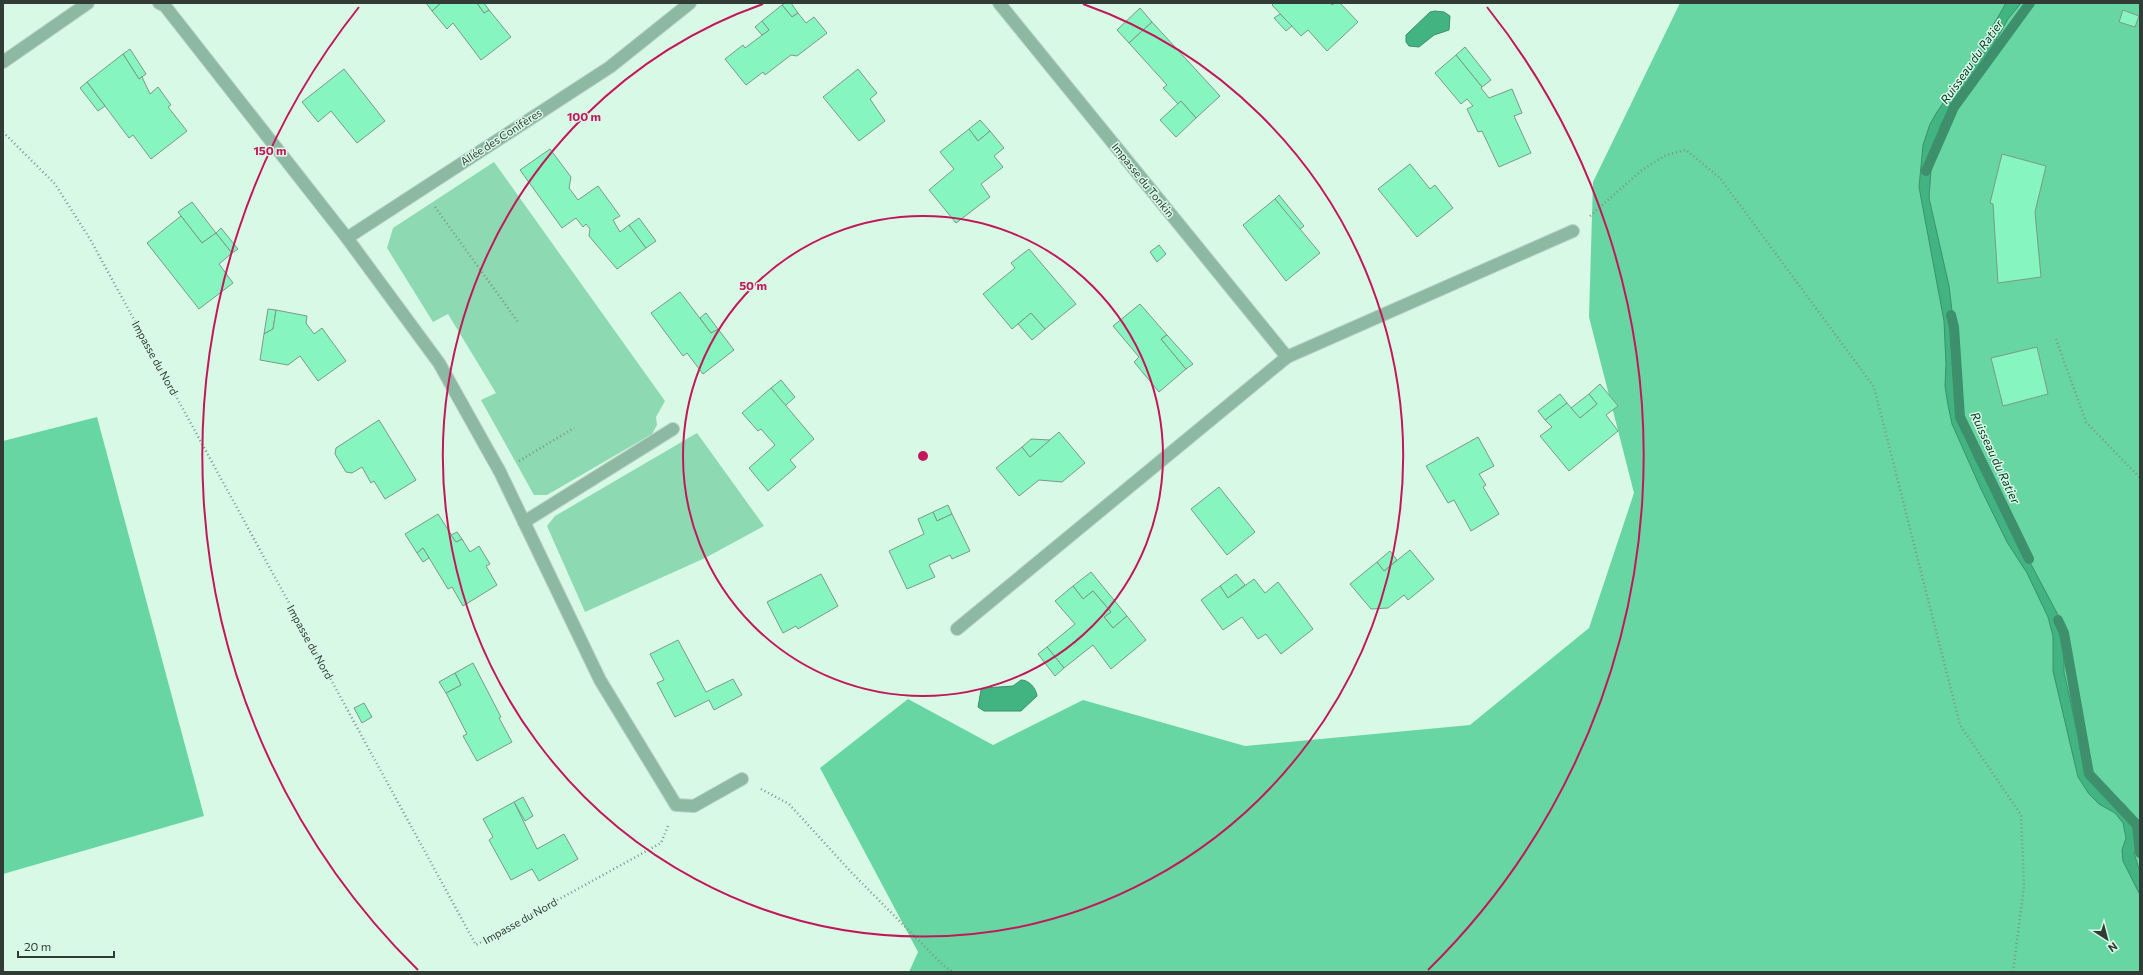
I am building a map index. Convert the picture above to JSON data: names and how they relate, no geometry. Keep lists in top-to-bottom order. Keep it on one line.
{"streets":{"street":["Allée des Conifères","Impasse du Tonkin"],"path":["Impasse du Nord"]},"water":["Ruisseau du Ratier"],"scale_bar":"20 m","north":"bottom right","rings":["100 m","150 m","50 m"]}
